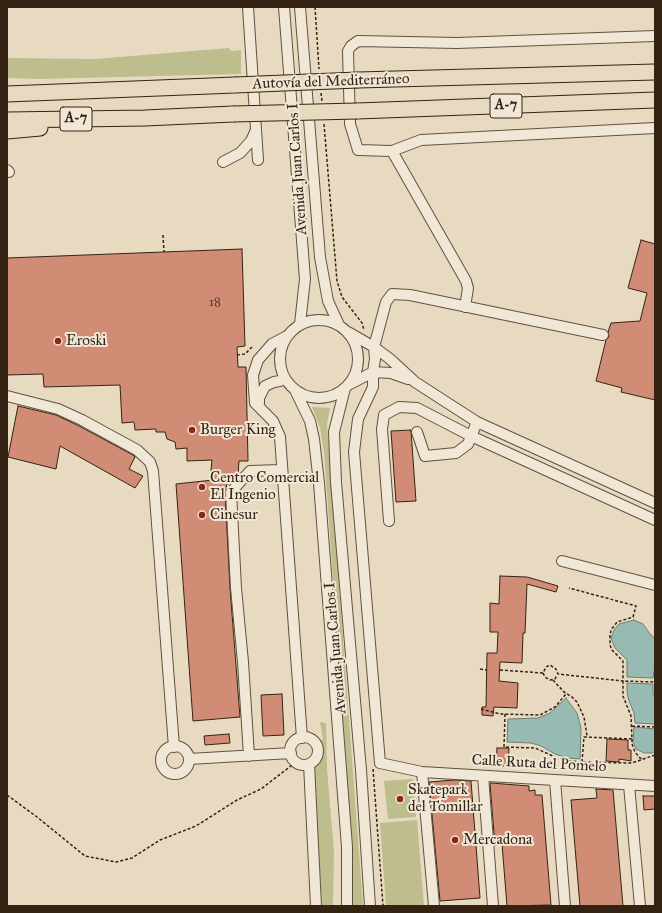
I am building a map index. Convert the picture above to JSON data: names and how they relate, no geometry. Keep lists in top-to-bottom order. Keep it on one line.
{"streets":{"highway":["Autovía del Mediterráneo","A-7"],"street":["Avenida Juan Carlos I","Calle Ruta del Pomelo"]},"places":["Eroski","Burger King","Centro Comercial El Ingenio","Cinesur","Skatepark del Tomillar","Mercadona"],"house_numbers":["18"]}
